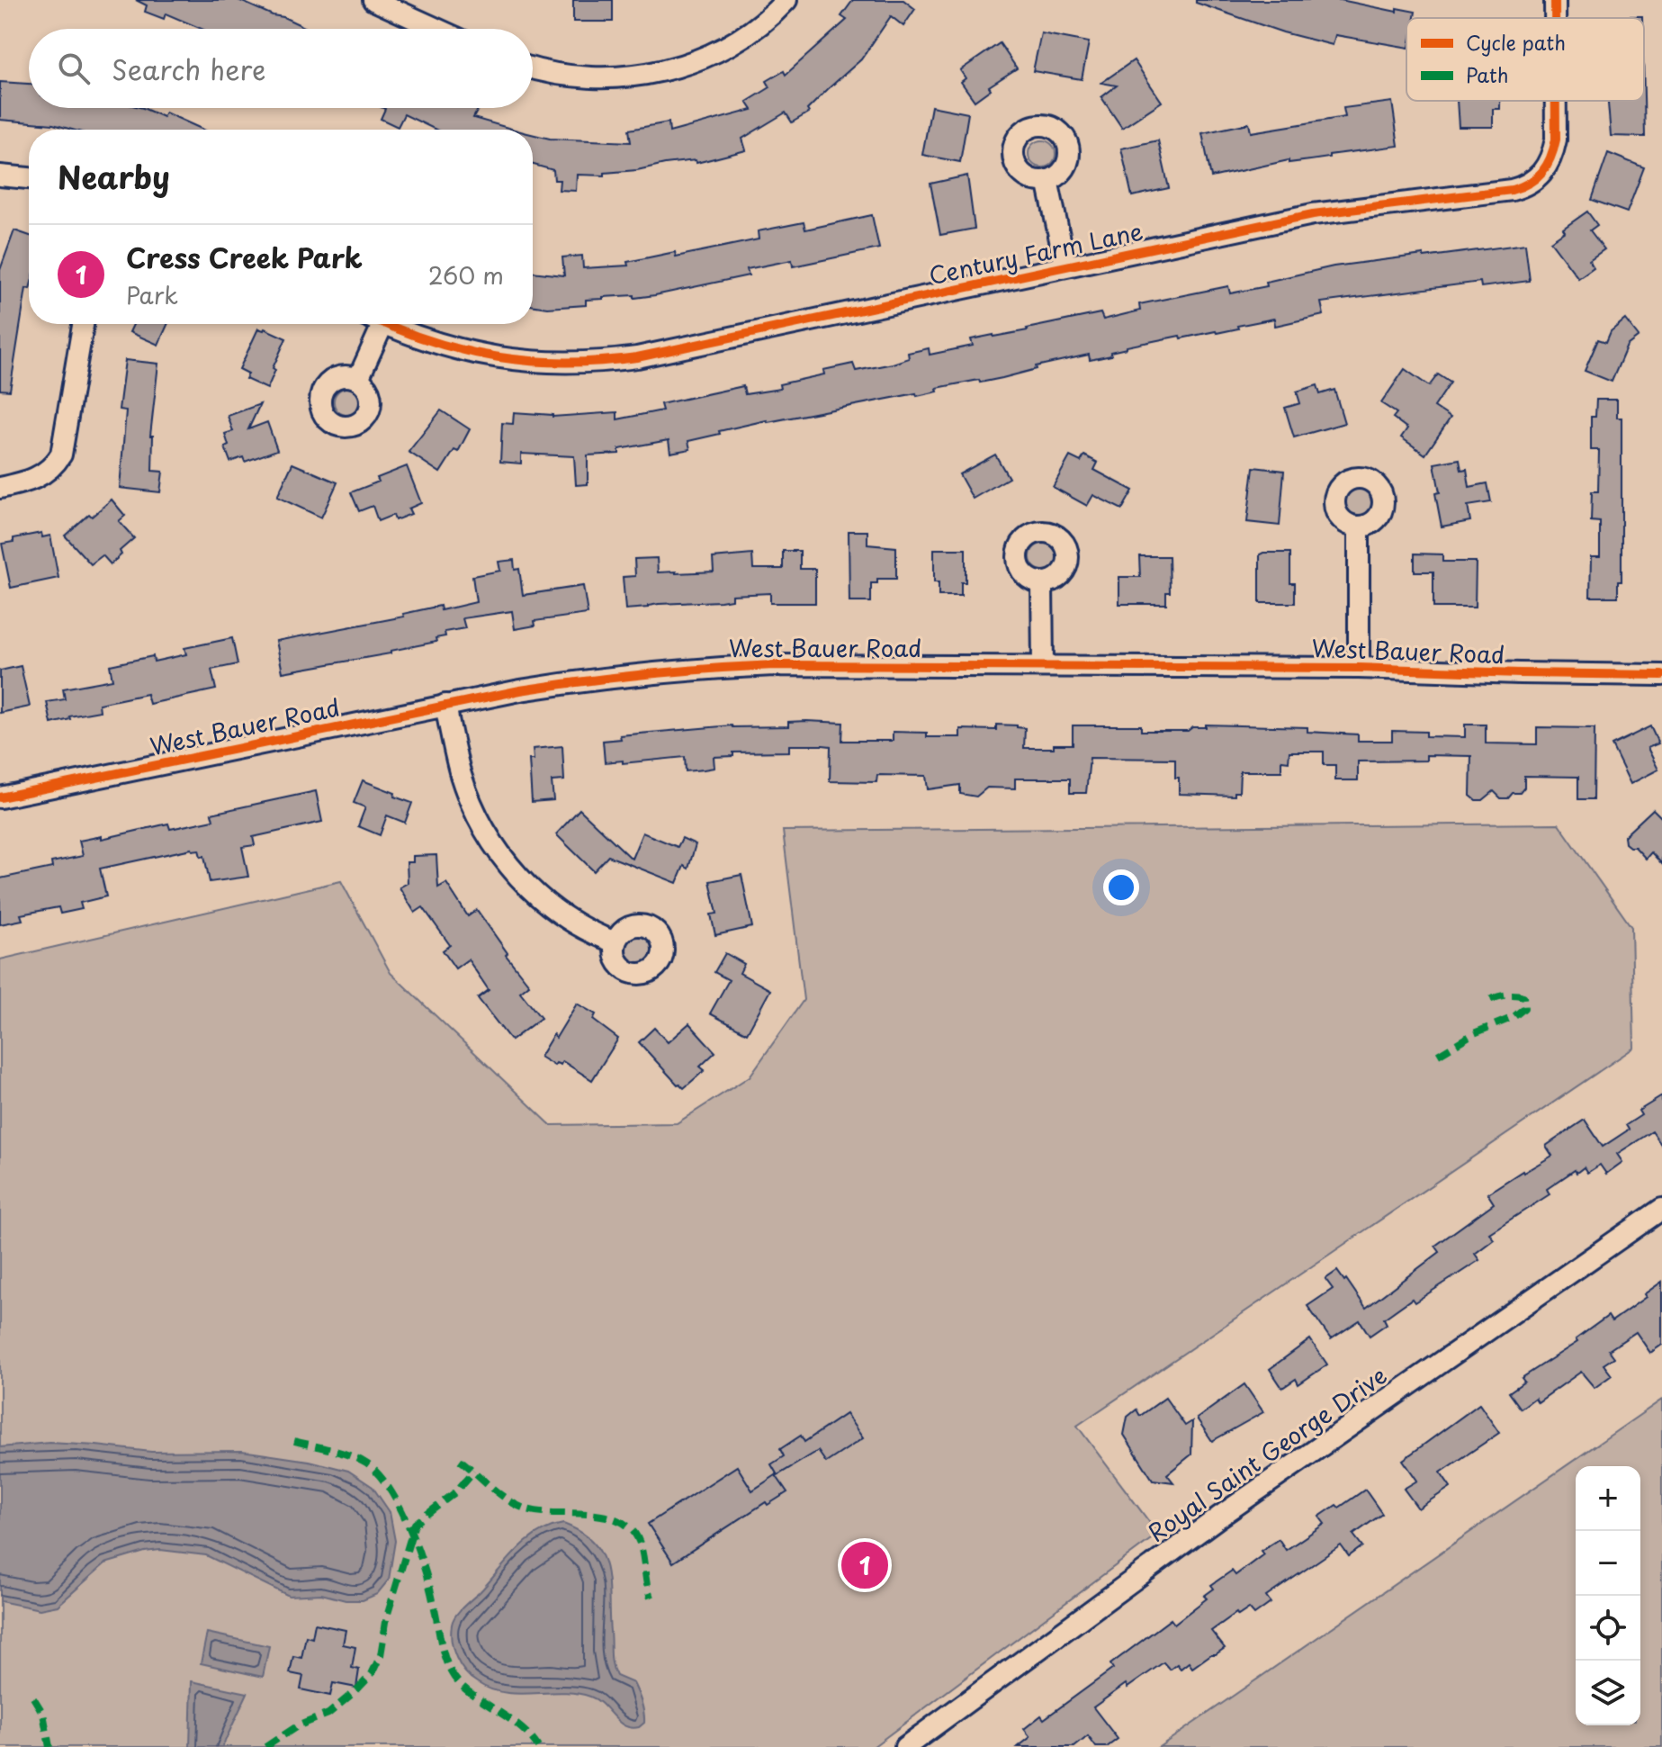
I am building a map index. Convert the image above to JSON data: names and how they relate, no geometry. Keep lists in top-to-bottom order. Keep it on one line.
{"streets":{"street":["Century Farm Lane","West Bauer Road","Royal Saint George Drive"]},"legend":["Cycle path","Path"],"page":{"search":"Search here","heading":"Nearby","list":[{"mark":"1","name":"Cress Creek Park","note":"Park","value":"260 m"}],"map_buttons":["+","−"],"pins":"1"}}
